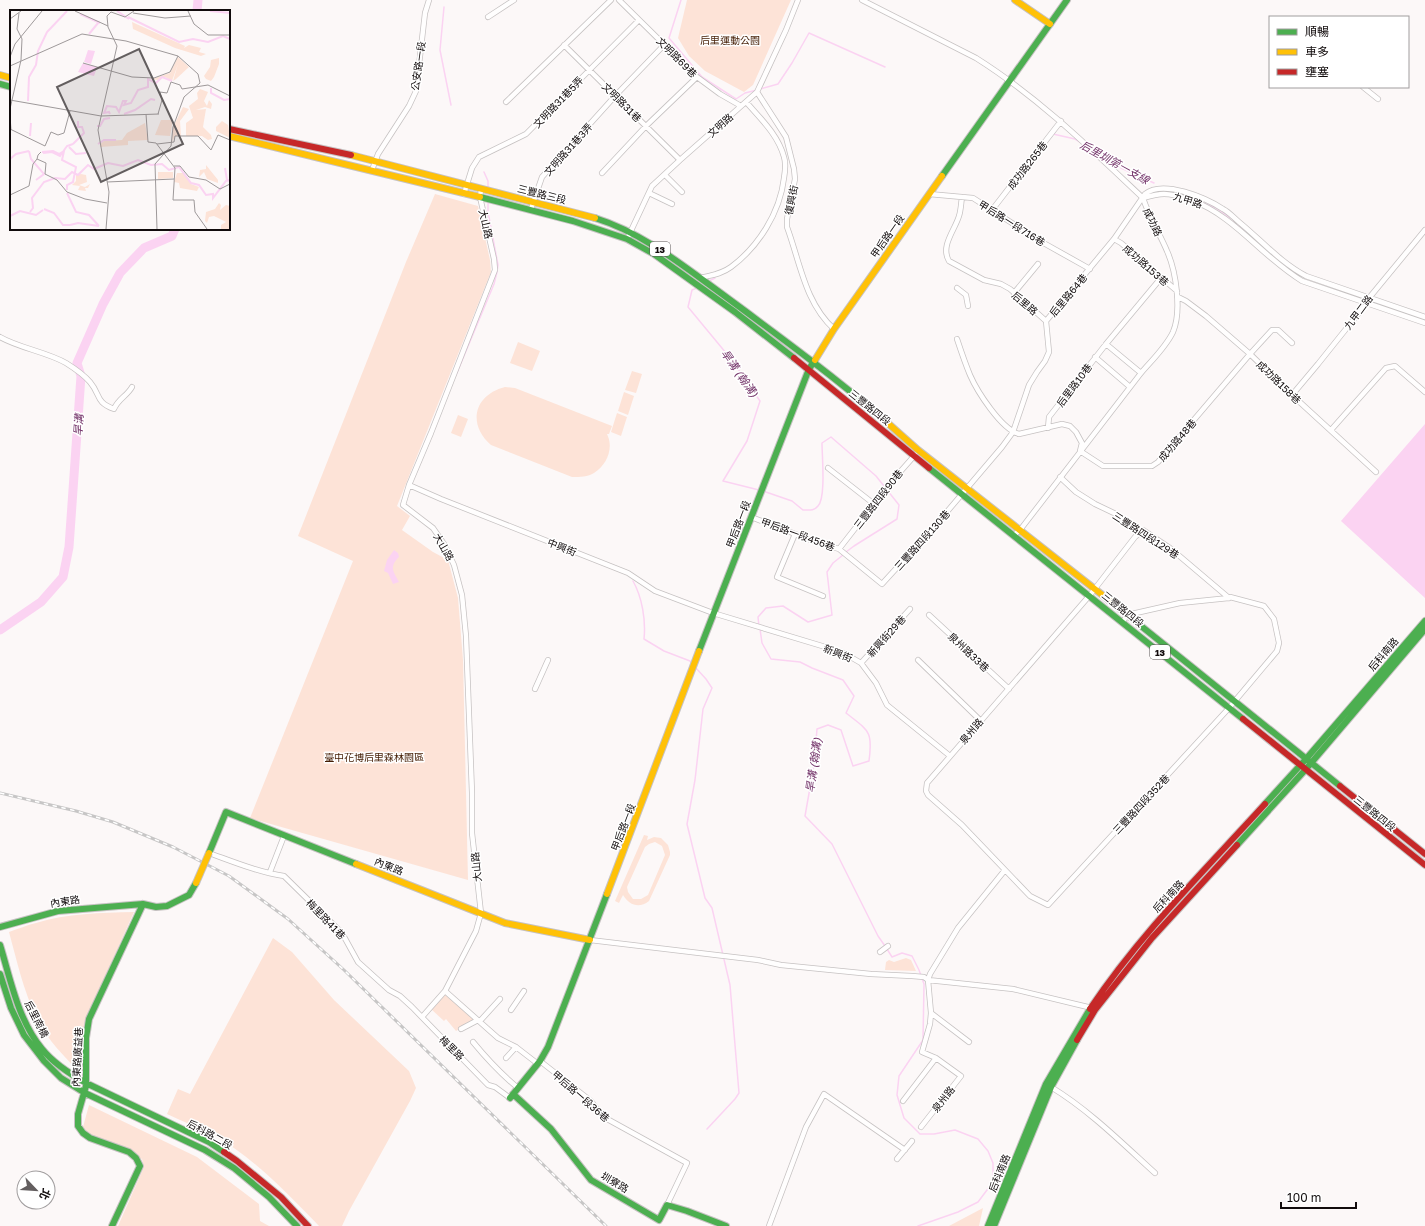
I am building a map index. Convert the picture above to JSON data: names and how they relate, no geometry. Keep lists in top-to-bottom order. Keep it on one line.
{"streets":{"main road":["三豐路三段","甲后路一段","13","三豐路四段","后科南路","內東路","后里南橋","內東路廣益巷","后科路二段","圳寮路"],"street":["文明路69巷","公安路一段","文明路31巷5弄","文明路31巷","文明路","文明路31巷3弄","成功路265巷","復興街","九甲路","成功路","甲后路一段716巷","大山路","成功路153巷","后里路64巷","后里路","九甲二路","成功路158巷","后里路10巷","成功路48巷","三豐路四段90巷","甲后路一段456巷","三豐路四段129巷","三豐路四段130巷","中興街","新興街29巷","泉州路33巷","新興街","泉州路","三豐路四段352巷","梅里路41巷","梅里路","甲后路一段36巷"]},"crossings":[["文明路69巷","文明路31巷5弄"],["文明路69巷","文明路"],["文明路69巷","文明路31巷3弄"],["公安路一段","三豐路三段"],["文明路31巷5弄","文明路31巷"],["文明路31巷5弄","三豐路三段"],["文明路31巷","文明路"],["文明路31巷","文明路31巷3弄"],["文明路","三豐路三段"],["文明路","復興街"],["文明路31巷3弄","三豐路三段"],["成功路265巷","成功路"],["成功路265巷","甲后路一段716巷"],["三豐路三段","復興街"],["三豐路三段","大山路"],["三豐路三段","甲后路一段"],["三豐路三段","三豐路四段"],["復興街","甲后路一段"],["九甲路","成功路"],["九甲路","后里路64巷"],["九甲路","九甲二路"],["成功路","甲后路一段"],["成功路","成功路153巷"],["成功路","后里路64巷"],["成功路","成功路158巷"],["成功路","三豐路四段"],["成功路","成功路48巷"],["成功路","三豐路四段129巷"],["甲后路一段716巷","甲后路一段"],["甲后路一段716巷","后里路64巷"],["甲后路一段716巷","后里路"],["大山路","中興街"],["大山路","內東路"],["甲后路一段","三豐路四段"],["甲后路一段","甲后路一段456巷"],["甲后路一段","中興街"],["甲后路一段","新興街"],["甲后路一段","內東路"],["甲后路一段","梅里路"],["甲后路一段","甲后路一段36巷"],["甲后路一段","圳寮路"],["成功路153巷","后里路64巷"],["成功路153巷","后里路10巷"],["后里路64巷","后里路"],["后里路","三豐路四段"],["后里路","三豐路四段130巷"],["九甲二路","成功路158巷"],["成功路158巷","成功路48巷"],["三豐路四段","三豐路四段90巷"],["三豐路四段","三豐路四段130巷"],["三豐路四段","后科南路"],["三豐路四段","泉州路"],["三豐路四段","三豐路四段352巷"],["三豐路四段90巷","甲后路一段456巷"],["甲后路一段456巷","三豐路四段130巷"],["三豐路四段129巷","泉州路"],["三豐路四段129巷","三豐路四段352巷"],["中興街","新興街"],["新興街29巷","新興街"],["泉州路33巷","泉州路"],["新興街","泉州路"],["泉州路","三豐路四段352巷"],["內東路","梅里路41巷"],["內東路","內東路廣益巷"],["梅里路41巷","梅里路"],["后里南橋","內東路廣益巷"],["后里南橋","后科路二段"],["梅里路","圳寮路"],["內東路廣益巷","后科路二段"],["甲后路一段36巷","圳寮路"]],"water":["后里圳第一支線","旱溝 (翰溝)","旱溝"],"parks":["后里運動公園","臺中花博后里森林園區"],"legend":["順暢","車多","壅塞"],"scale_bar":"100 m","north":"bottom right"}
